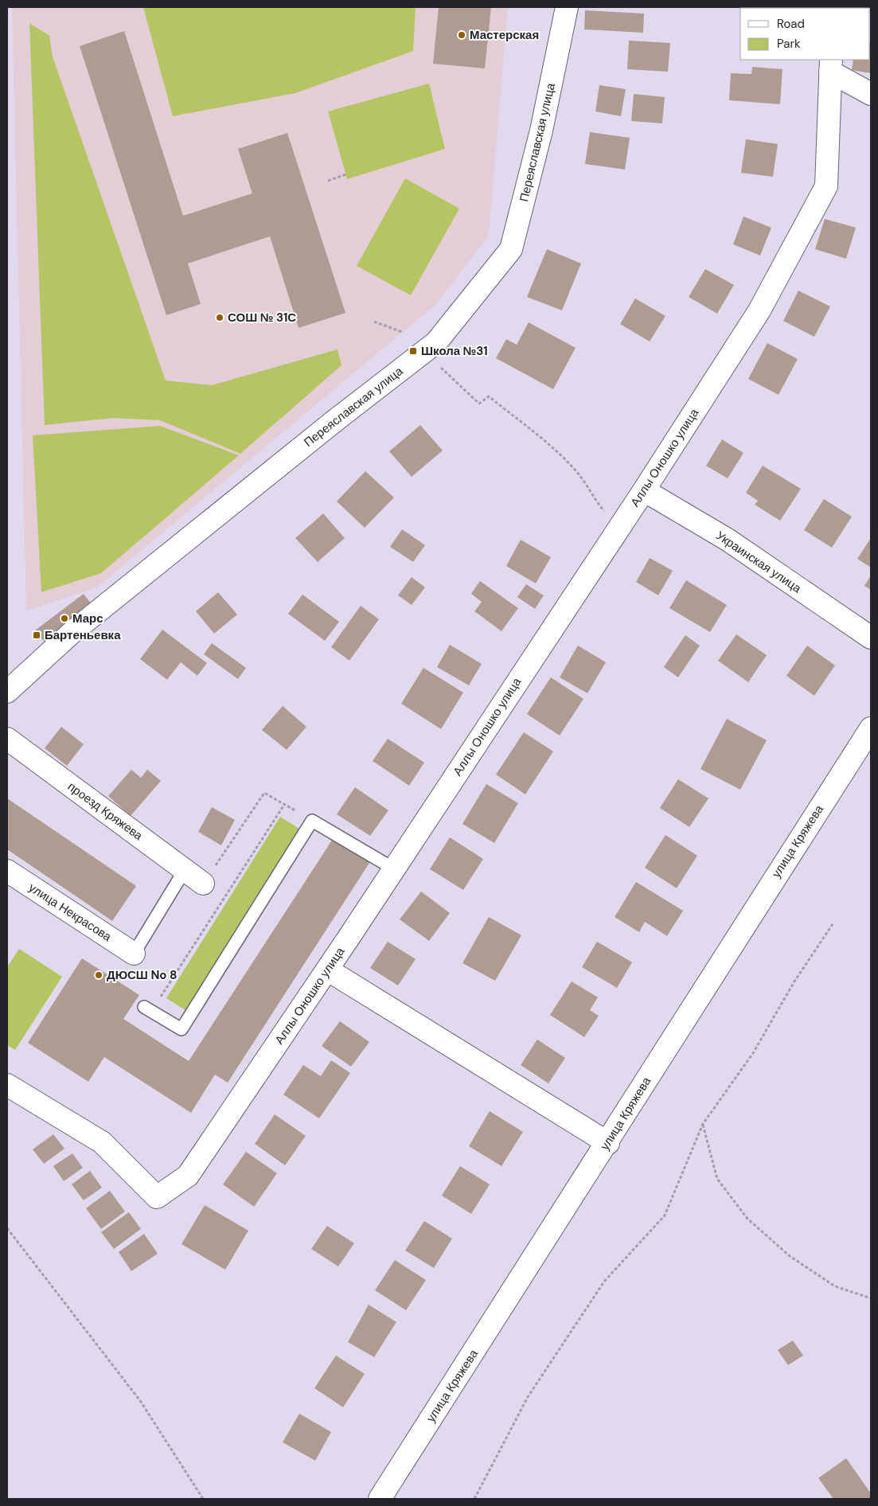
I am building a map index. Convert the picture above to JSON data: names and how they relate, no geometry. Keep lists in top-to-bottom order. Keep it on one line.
{"streets":{"street":["Переяславская улица","Аллы Оношко улица","Украинская улица","проезд Кряжева","улица Кряжева","улица Некрасова"]},"crossings":[["Аллы Оношко улица","Украинская улица"]],"places":{"other":["Мастерская","СОШ № 31С","Марс","ДЮСШ No 8"],"transit":["Школа №31","Бартеньевка"]},"legend":["Road","Park"]}
